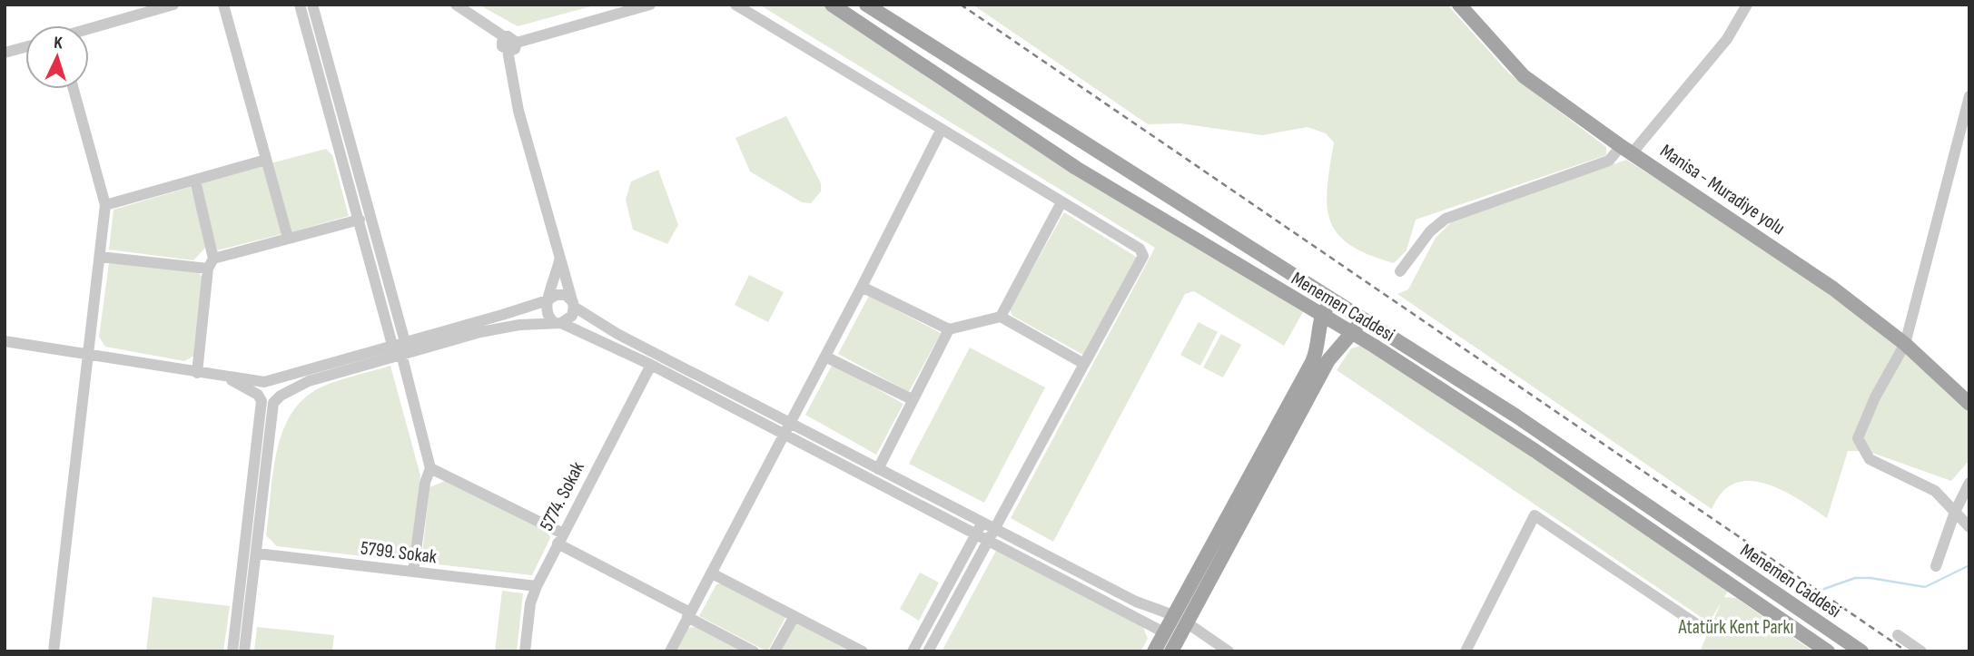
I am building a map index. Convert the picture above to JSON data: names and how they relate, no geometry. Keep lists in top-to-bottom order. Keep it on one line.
{"streets":{"main road":["Manisa - Muradiye yolu","Menemen Caddesi"],"street":["5774. Sokak","5799. Sokak"]},"crossings":[["5774. Sokak","5799. Sokak"]],"parks":["Atatürk Kent Parkı"],"north":"top"}
